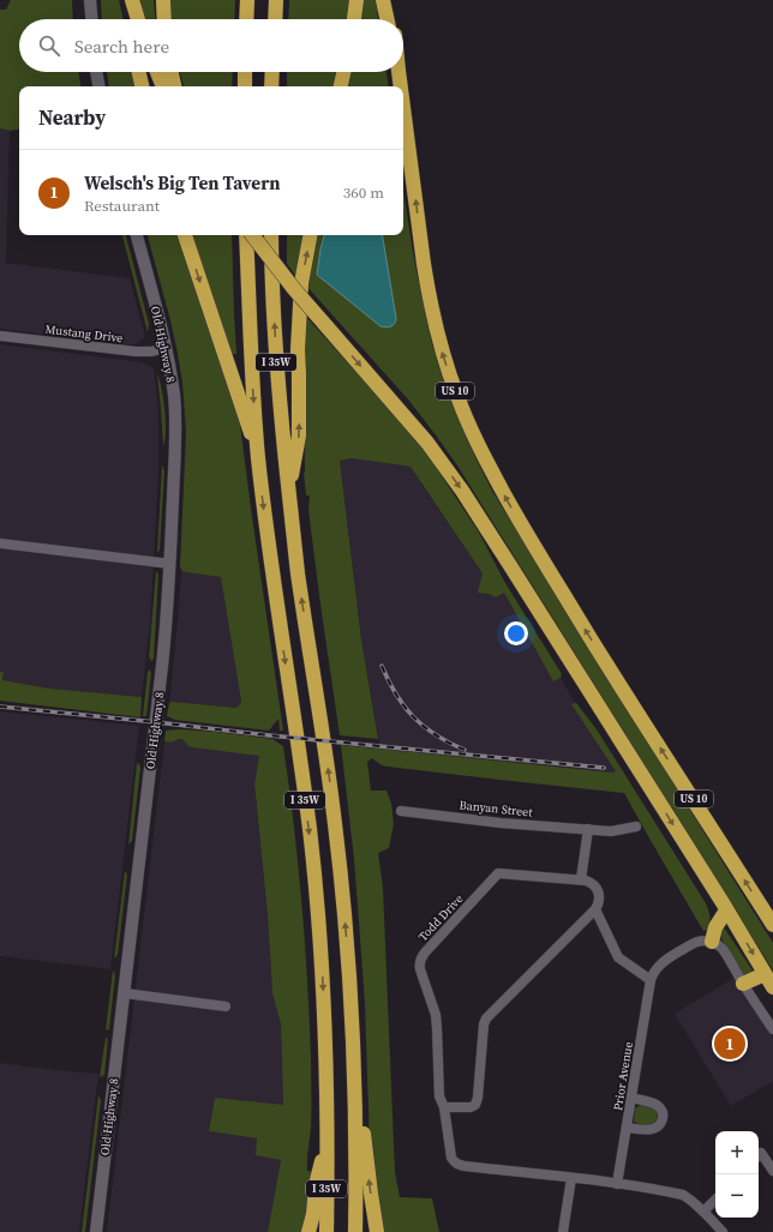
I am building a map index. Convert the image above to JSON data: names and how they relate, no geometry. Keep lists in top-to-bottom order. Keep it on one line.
{"streets":{"highway":["I 35W","US 10"],"street":["Mustang Drive","Old Highway 8","Banyan Street","Todd Drive","Prior Avenue"]},"crossings":[["Mustang Drive","Old Highway 8"],["Todd Drive","Prior Avenue"]],"page":{"search":"Search here","heading":"Nearby","list":[{"mark":"1","name":"Welsch's Big Ten Tavern","note":"Restaurant","value":"360 m"}],"pins":"1","map_buttons":["+","−"]}}
